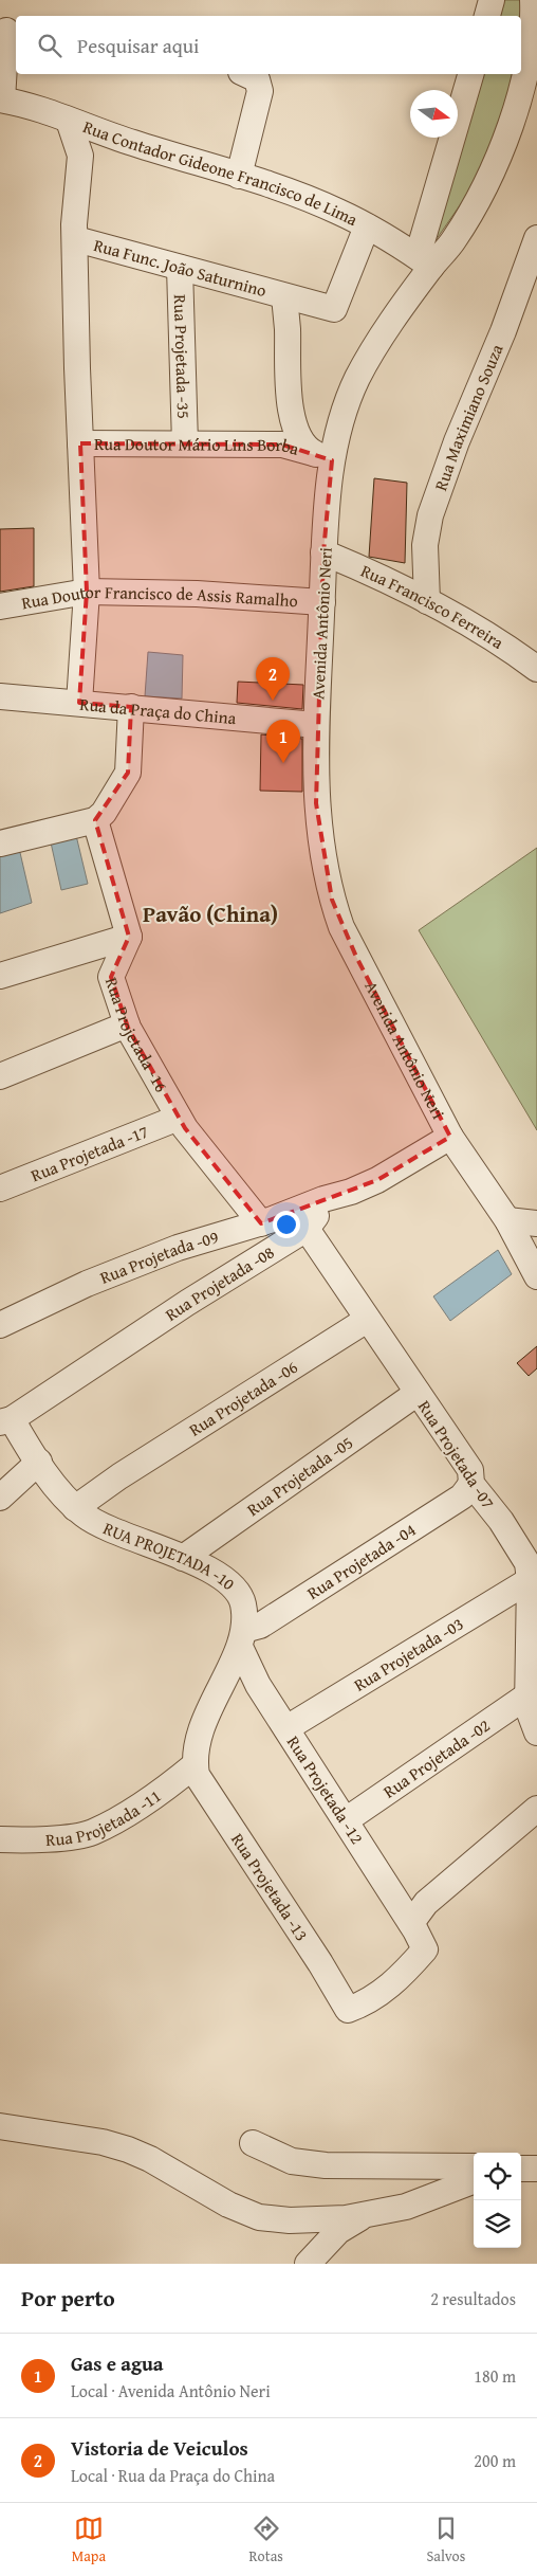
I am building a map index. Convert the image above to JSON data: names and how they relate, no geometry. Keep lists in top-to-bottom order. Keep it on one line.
{"streets":{"street":["Rua Contador Gideone Francisco de Lima","Rua Func. João Saturnino","Rua Projetada -35","Rua Maximiano Souza","Rua Doutor Mário Lins Borba","Rua Doutor Francisco de Assis Ramalho","Rua Francisco Ferreira","Avenida Antônio Neri","Rua da Praça do China","Rua Projetada -16","Rua Projetada -17","Rua Projetada -09","Rua Projetada -08","Rua Projetada -06","Rua Projetada -07","Rua Projetada -05","RUA PROJETADA -10","Rua Projetada -04","Rua Projetada -03","Rua Projetada -02","Rua Projetada -12","Rua Projetada -11","Rua Projetada -13"]},"crossings":[["Rua Contador Gideone Francisco de Lima","Rua Func. João Saturnino"],["Rua Contador Gideone Francisco de Lima","Avenida Antônio Neri"],["Rua Func. João Saturnino","Rua Projetada -35"],["Rua Projetada -35","Rua Doutor Mário Lins Borba"],["Rua Maximiano Souza","Rua Francisco Ferreira"],["Rua Doutor Mário Lins Borba","Avenida Antônio Neri"],["Rua Doutor Francisco de Assis Ramalho","Avenida Antônio Neri"],["Rua Francisco Ferreira","Avenida Antônio Neri"],["Avenida Antônio Neri","Rua da Praça do China"],["Rua Projetada -16","Rua Projetada -17"],["Rua Projetada -16","Rua Projetada -09"],["Rua Projetada -09","Rua Projetada -08"],["Rua Projetada -08","Rua Projetada -07"],["Rua Projetada -06","Rua Projetada -07"],["Rua Projetada -06","RUA PROJETADA -10"],["Rua Projetada -07","Rua Projetada -05"],["Rua Projetada -07","Rua Projetada -04"],["Rua Projetada -07","Rua Projetada -03"],["Rua Projetada -07","Rua Projetada -02"],["Rua Projetada -05","RUA PROJETADA -10"],["RUA PROJETADA -10","Rua Projetada -04"],["RUA PROJETADA -10","Rua Projetada -12"],["Rua Projetada -04","Rua Projetada -12"],["Rua Projetada -03","Rua Projetada -12"],["Rua Projetada -02","Rua Projetada -12"],["Rua Projetada -12","Rua Projetada -13"],["Rua Projetada -11","Rua Projetada -13"]],"districts":["Pavão (China)"],"north":"right","page":{"search":"Pesquisar aqui","pins":["2","1"],"heading":["Por perto","2 resultados"],"list":[{"mark":"1","name":"Gas e agua","note":"Local · Avenida Antônio Neri","value":"180 m"},{"mark":"2","name":"Vistoria de Veiculos","note":"Local · Rua da Praça do China","value":"200 m"}],"nav":["Mapa","Rotas","Salvos"]}}
